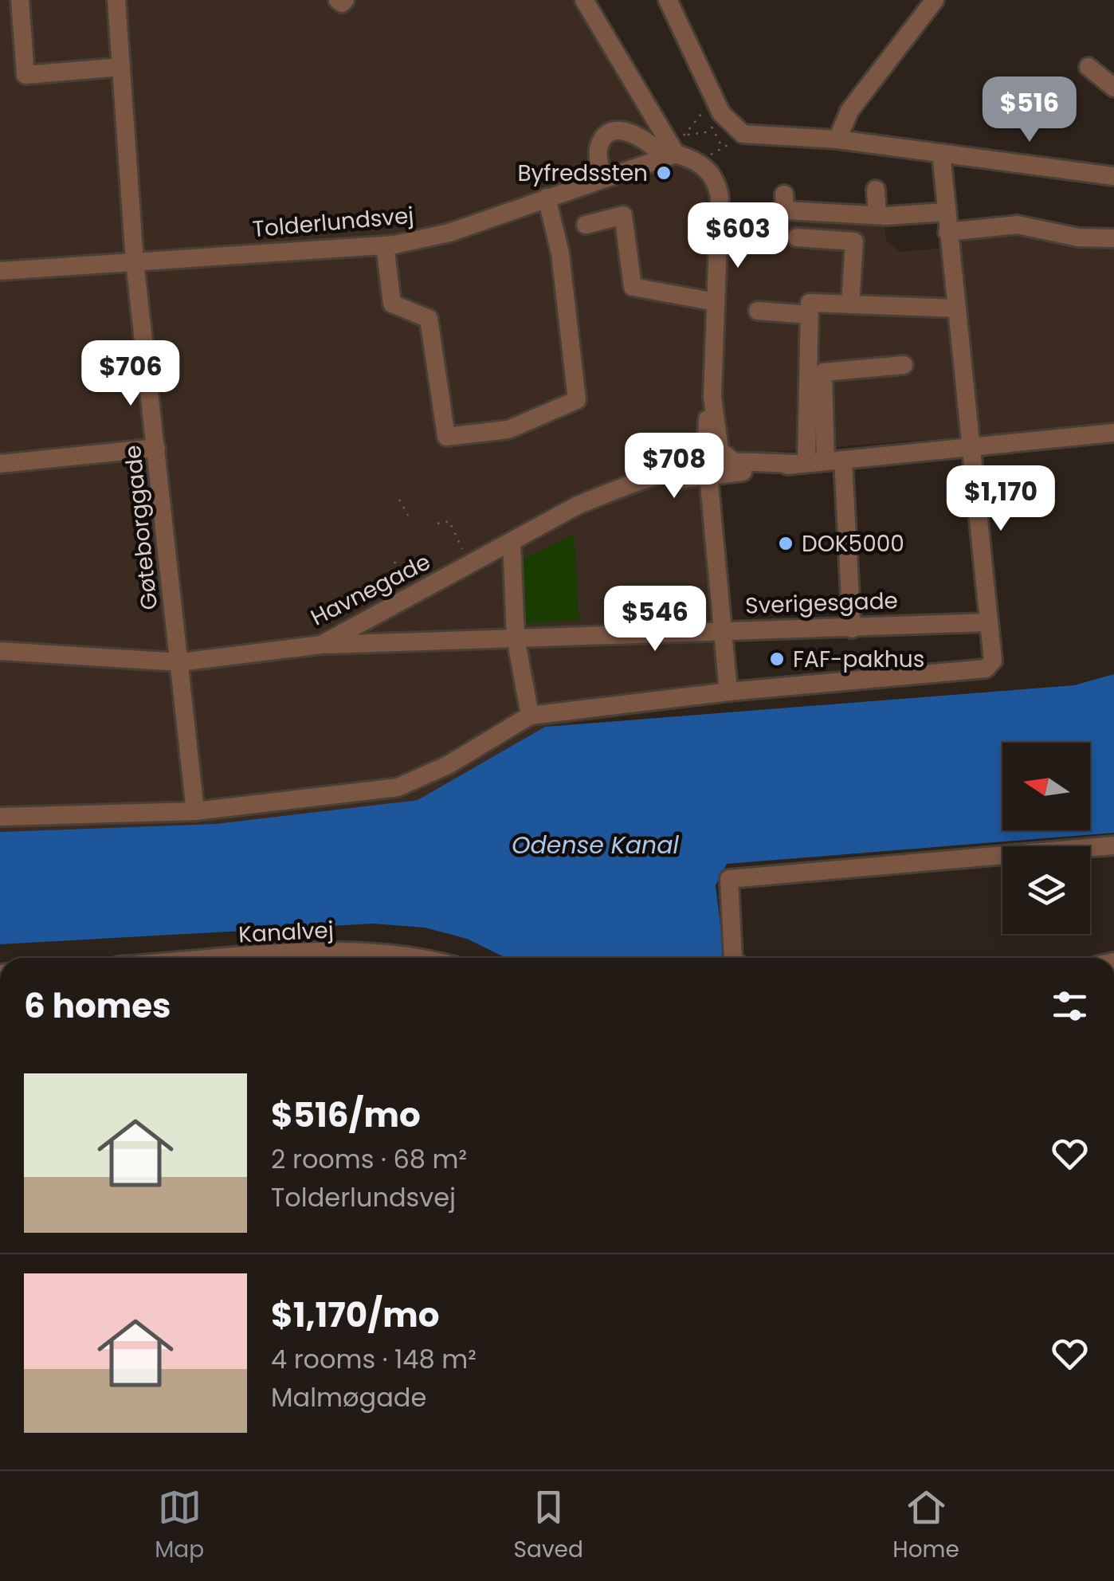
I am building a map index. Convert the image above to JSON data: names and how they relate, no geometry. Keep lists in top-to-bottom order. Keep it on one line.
{"streets":{"street":["Tolderlundsvej","Gøteborggade","Havnegade","Sverigesgade","Kanalvej"]},"crossings":[["Tolderlundsvej","Gøteborggade"],["Gøteborggade","Havnegade"],["Havnegade","Sverigesgade"]],"water":["Odense Kanal"],"places":["Byfredssten","DOK5000","FAF-pakhus"],"north":"left","page":{"price":["$516","$603","$706","$708","$1,170","$546"],"heading":"6 homes","list":[{"name":"$516/mo","note":"2 rooms · 68 m² · Tolderlundsvej"},{"name":"$1,170/mo","note":"4 rooms · 148 m² · Malmøgade"}],"tabs":["Map","Saved","Home"]}}
